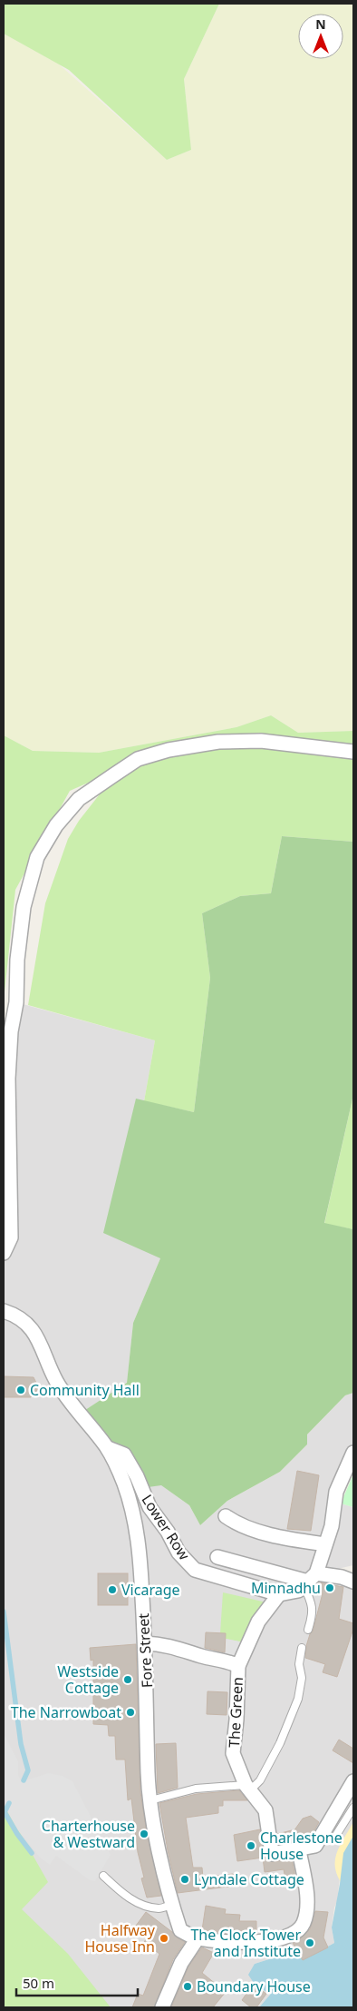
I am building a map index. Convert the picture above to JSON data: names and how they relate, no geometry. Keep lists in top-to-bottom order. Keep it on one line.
{"streets":{"street":["Lower Row","Fore Street","The Green"]},"crossings":[["Lower Row","Fore Street"],["Lower Row","The Green"]],"places":["Community Hall","Minnadhu","Vicarage","Westside Cottage","The Narrowboat","Charterhouse & Westward","Charlestone House","Lyndale Cottage","Halfway House Inn","The Clock Tower and Institute","Boundary House"],"scale_bar":"50 m","north":"top"}
